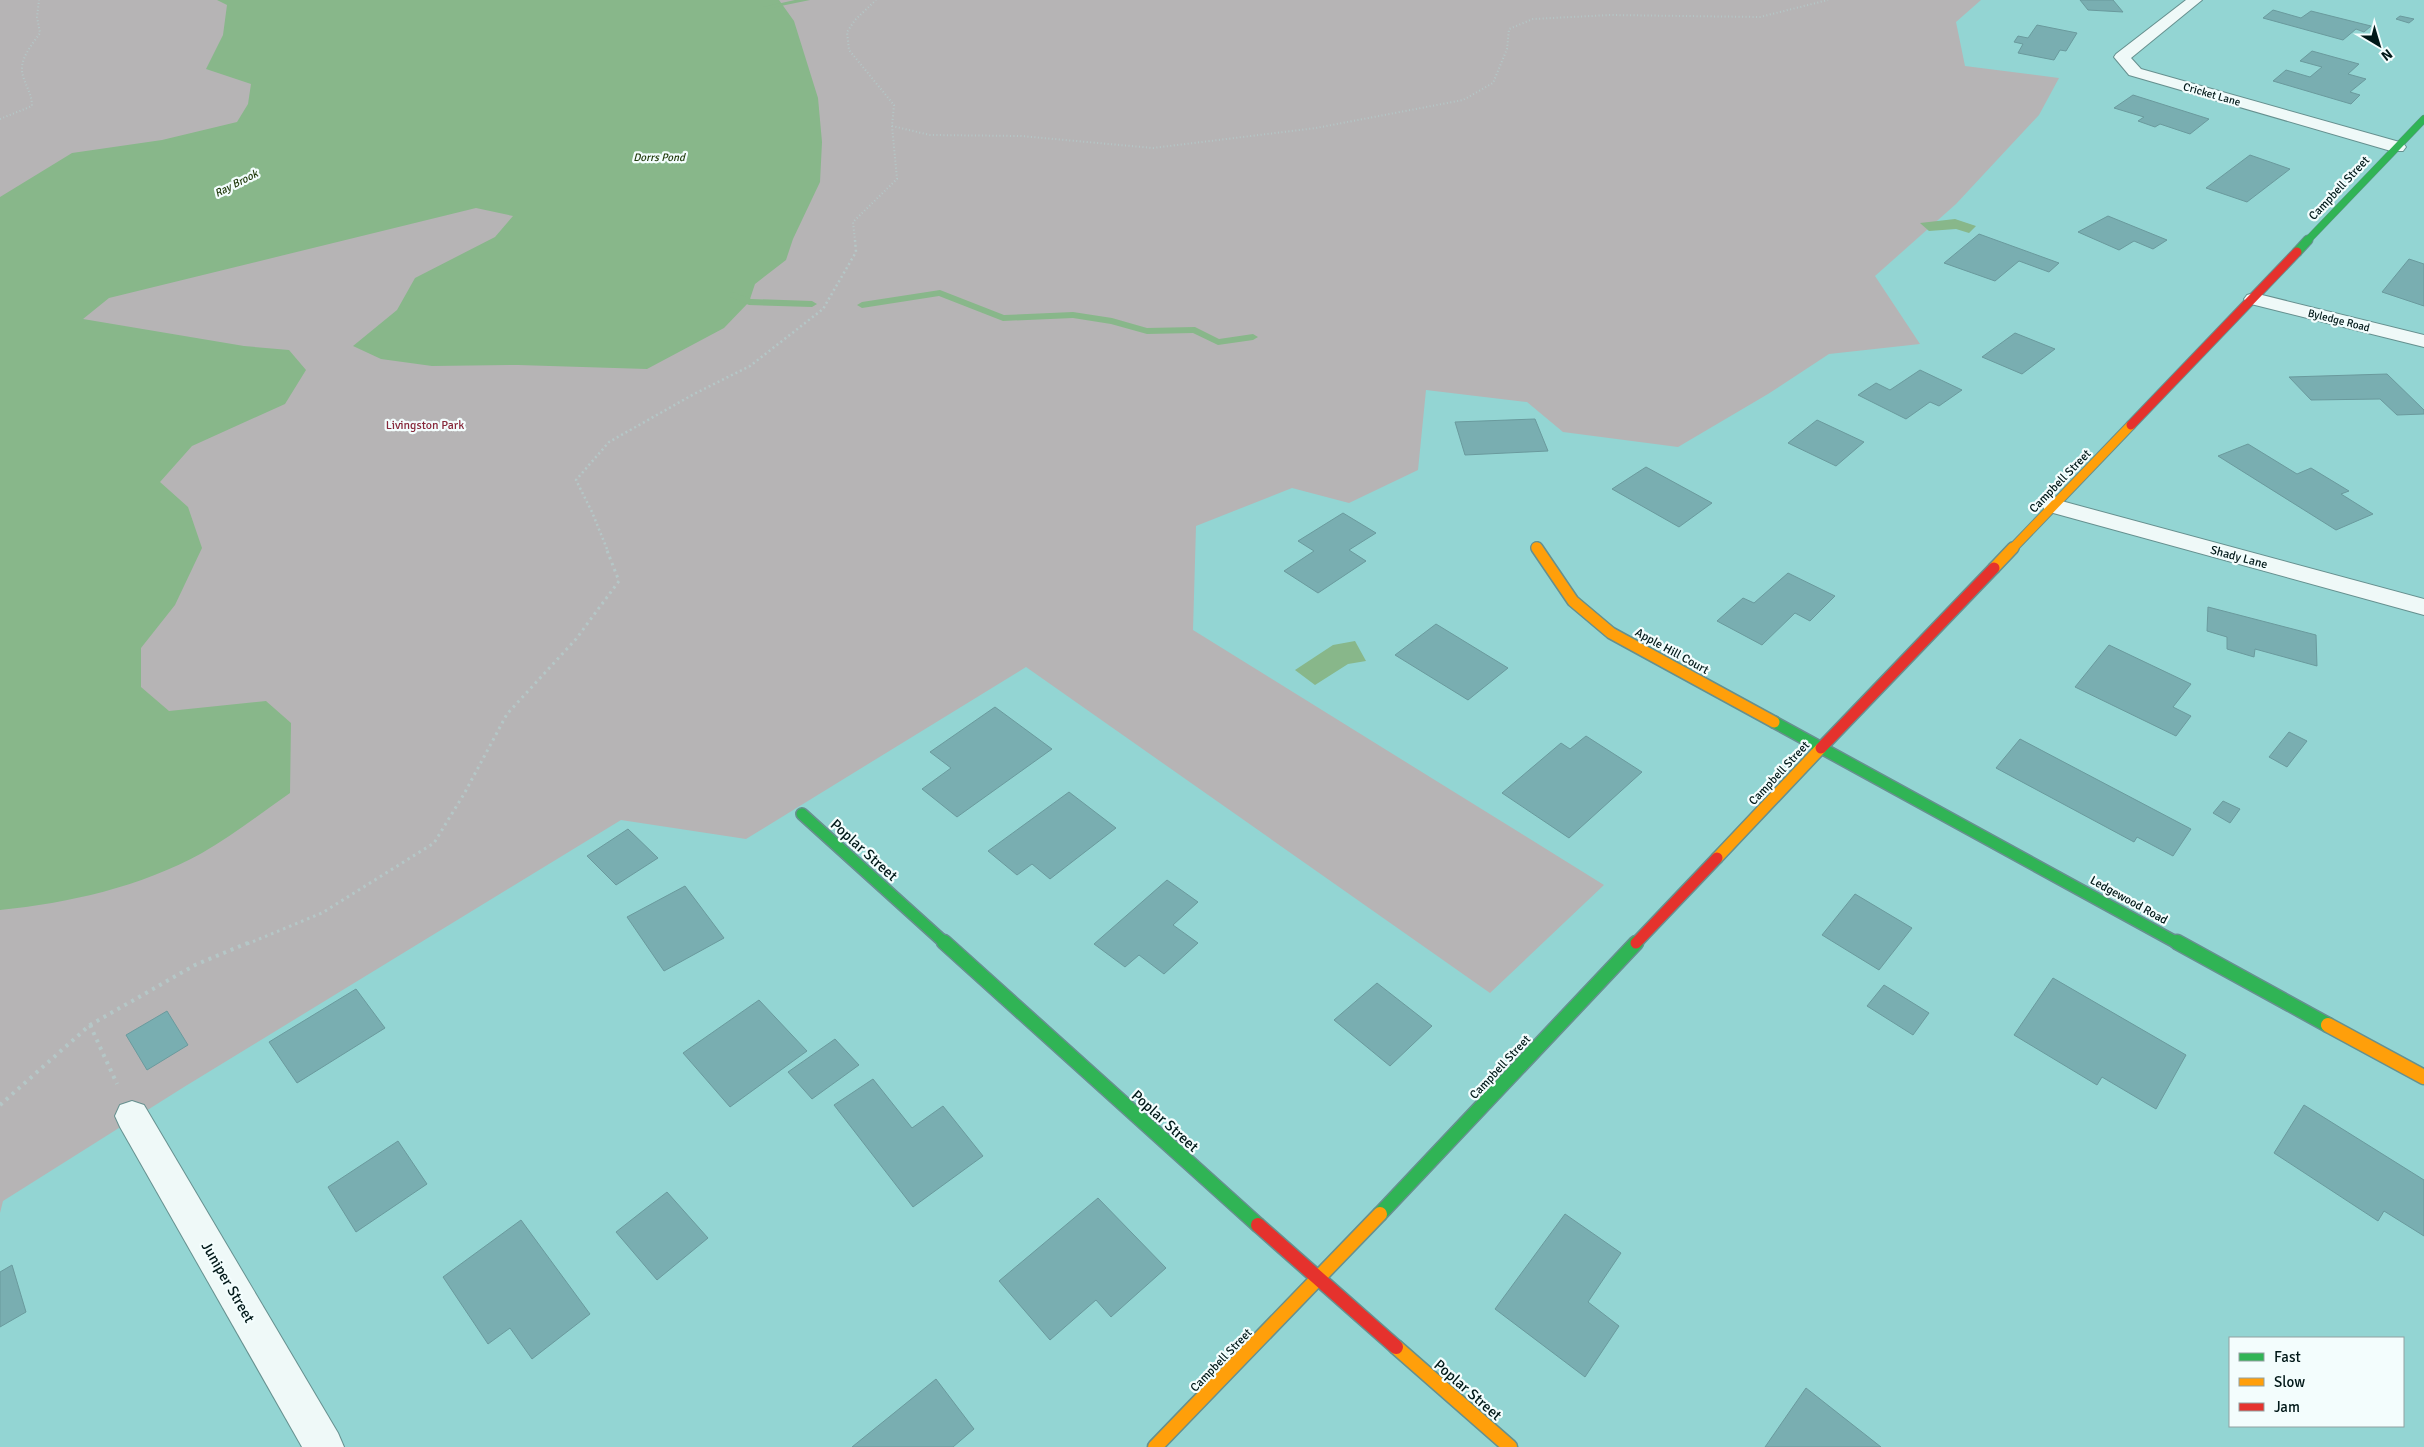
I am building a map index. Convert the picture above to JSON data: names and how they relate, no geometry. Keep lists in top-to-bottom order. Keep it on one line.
{"streets":{"street":["Cricket Lane","Campbell Street","Byledge Road","Shady Lane","Apple Hill Court","Poplar Street","Ledgewood Road","Juniper Street"]},"crossings":[["Cricket Lane","Campbell Street"],["Campbell Street","Byledge Road"],["Campbell Street","Shady Lane"],["Campbell Street","Apple Hill Court"],["Campbell Street","Poplar Street"],["Campbell Street","Ledgewood Road"],["Apple Hill Court","Ledgewood Road"]],"water":["Dorrs Pond","Ray Brook"],"parks":["Livingston Park"],"legend":["Fast","Slow","Jam"],"north":"bottom right"}
